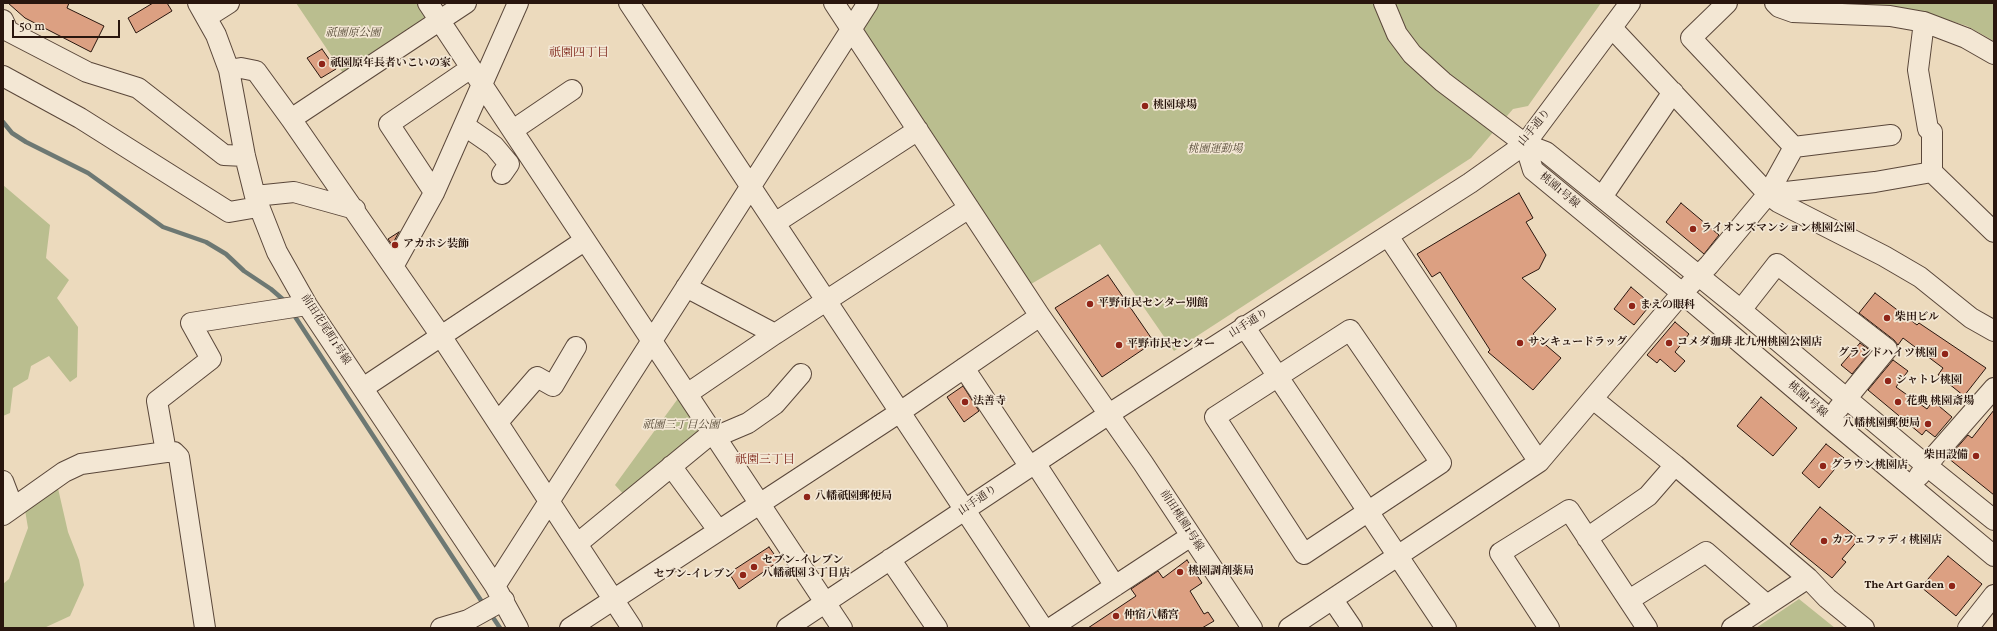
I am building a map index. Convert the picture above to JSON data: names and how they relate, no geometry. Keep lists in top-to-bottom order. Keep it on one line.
{"streets":{"street":["山手通り","桃園1号線","前田花尾町1号線","前田桃園1号線"]},"crossings":[["山手通り","桃園1号線"],["山手通り","前田桃園1号線"]],"districts":["祇園四丁目","祇園三丁目"],"parks":["祇園原公園","桃園運動場","祇園三丁目公園"],"places":["祇園原年長者いこいの家","桃園球場","ライオンズマンション桃園公園","アカホシ装飾","平野市民センター別館","まえの眼科","柴田ビル","サンキュードラッグ","コメダ珈琲 北九州桃園公園店","平野市民センター","グランドハイツ桃園","シャトレ桃園","法善寺","花典 桃園斎場","八幡桃園郵便局","柴田設備","グラウン桃園店","八幡祇園郵便局","カフェファディ桃園店","セブン-イレブン 八幡祇園３丁目店","桃園調剤薬局","セブン-イレブン","The Art Garden","仲宿八幡宮"],"scale_bar":"50 m"}
